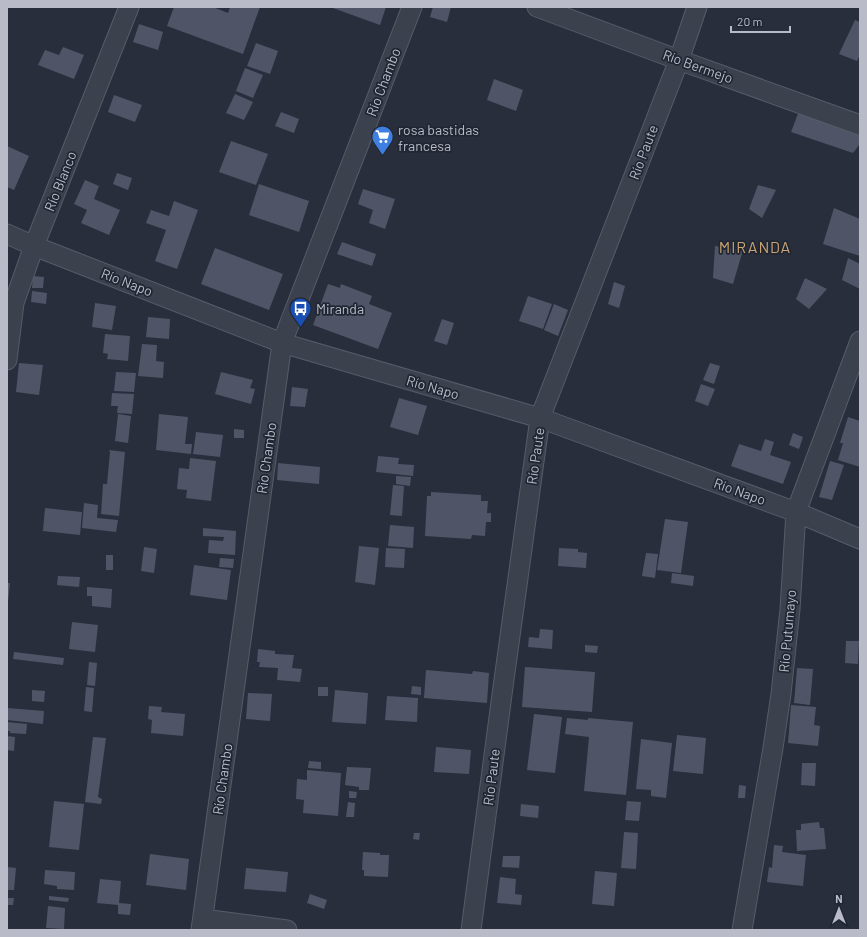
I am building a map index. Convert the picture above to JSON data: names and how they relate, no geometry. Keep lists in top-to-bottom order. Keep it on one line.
{"streets":{"street":["Río Bermejo","Río Chambo","Río Paute","Río Blanco","Río Napo","Río Putumayo"]},"crossings":[["Río Bermejo","Río Paute"],["Río Chambo","Río Napo"],["Río Paute","Río Napo"],["Río Blanco","Río Napo"],["Río Napo","Río Putumayo"]],"districts":["MIRANDA"],"places":{"supermarket":["rosa bastidas francesa"],"bus stop":["Miranda"]},"scale_bar":"20 m","north":"top"}
